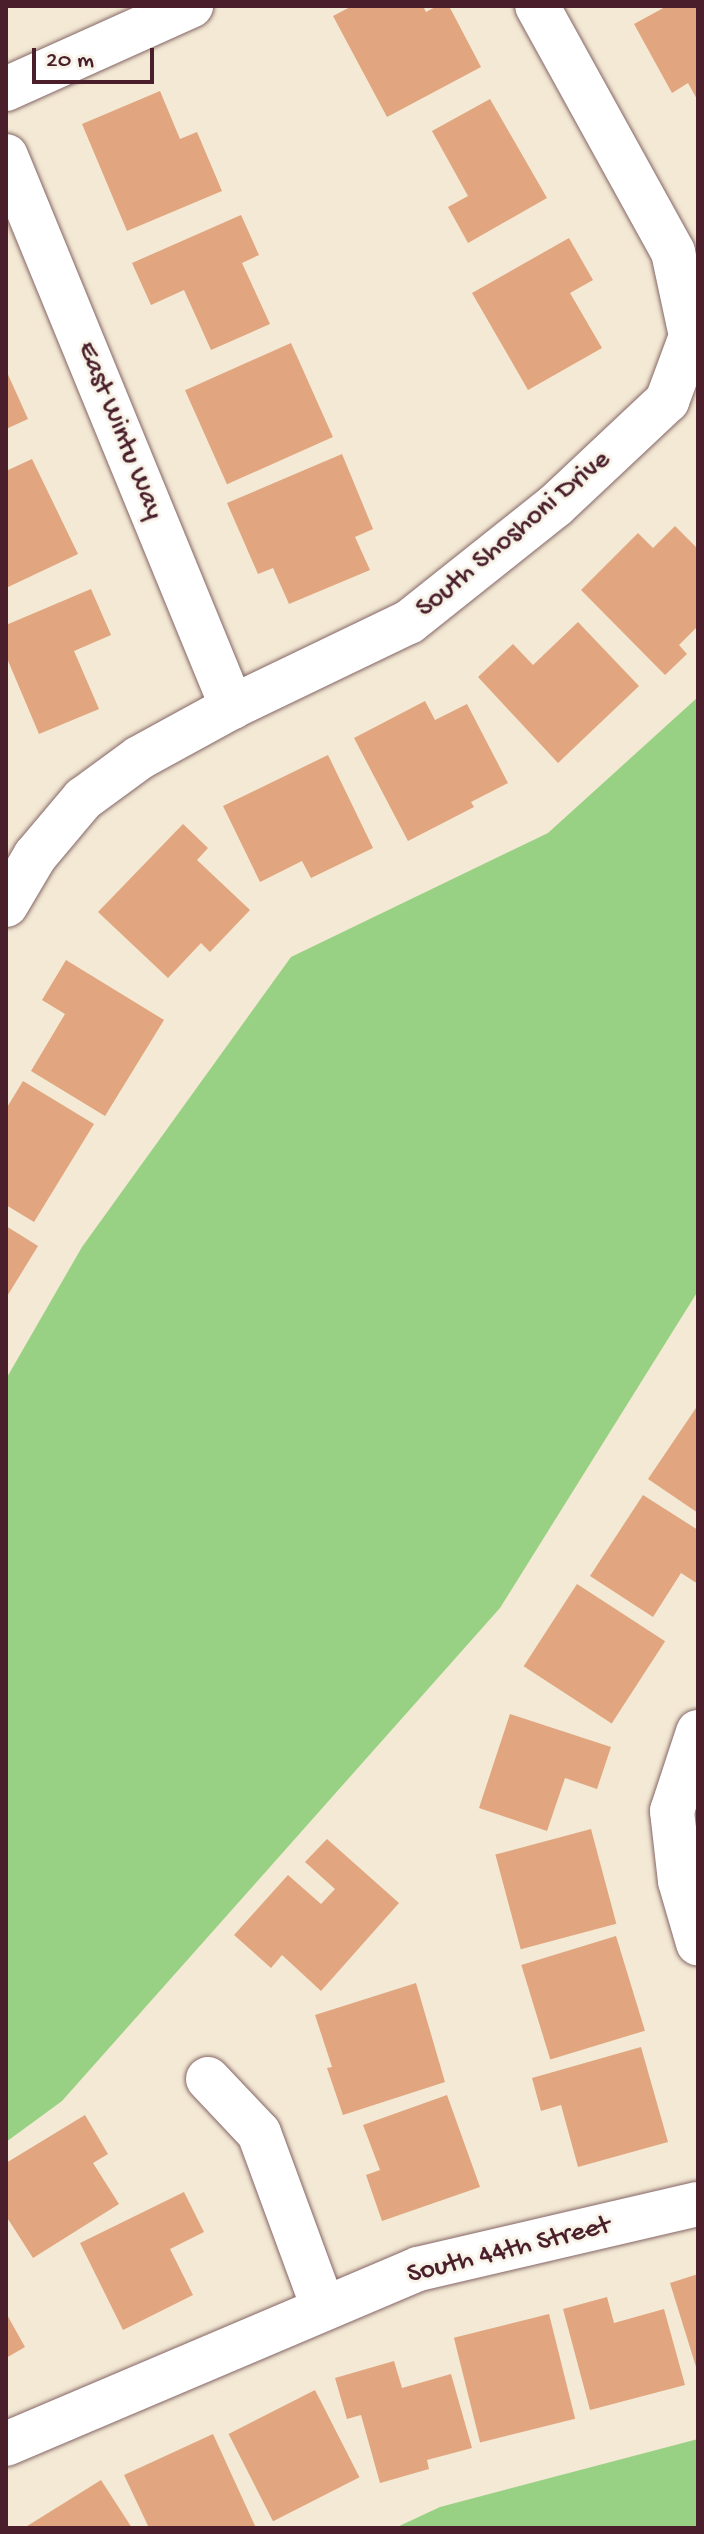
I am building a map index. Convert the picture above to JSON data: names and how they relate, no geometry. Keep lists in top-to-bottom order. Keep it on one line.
{"streets":{"street":["East Wintu Way","South Shoshoni Drive","South 44th Street"]},"crossings":[["East Wintu Way","South Shoshoni Drive"]],"scale_bar":"20 m"}
